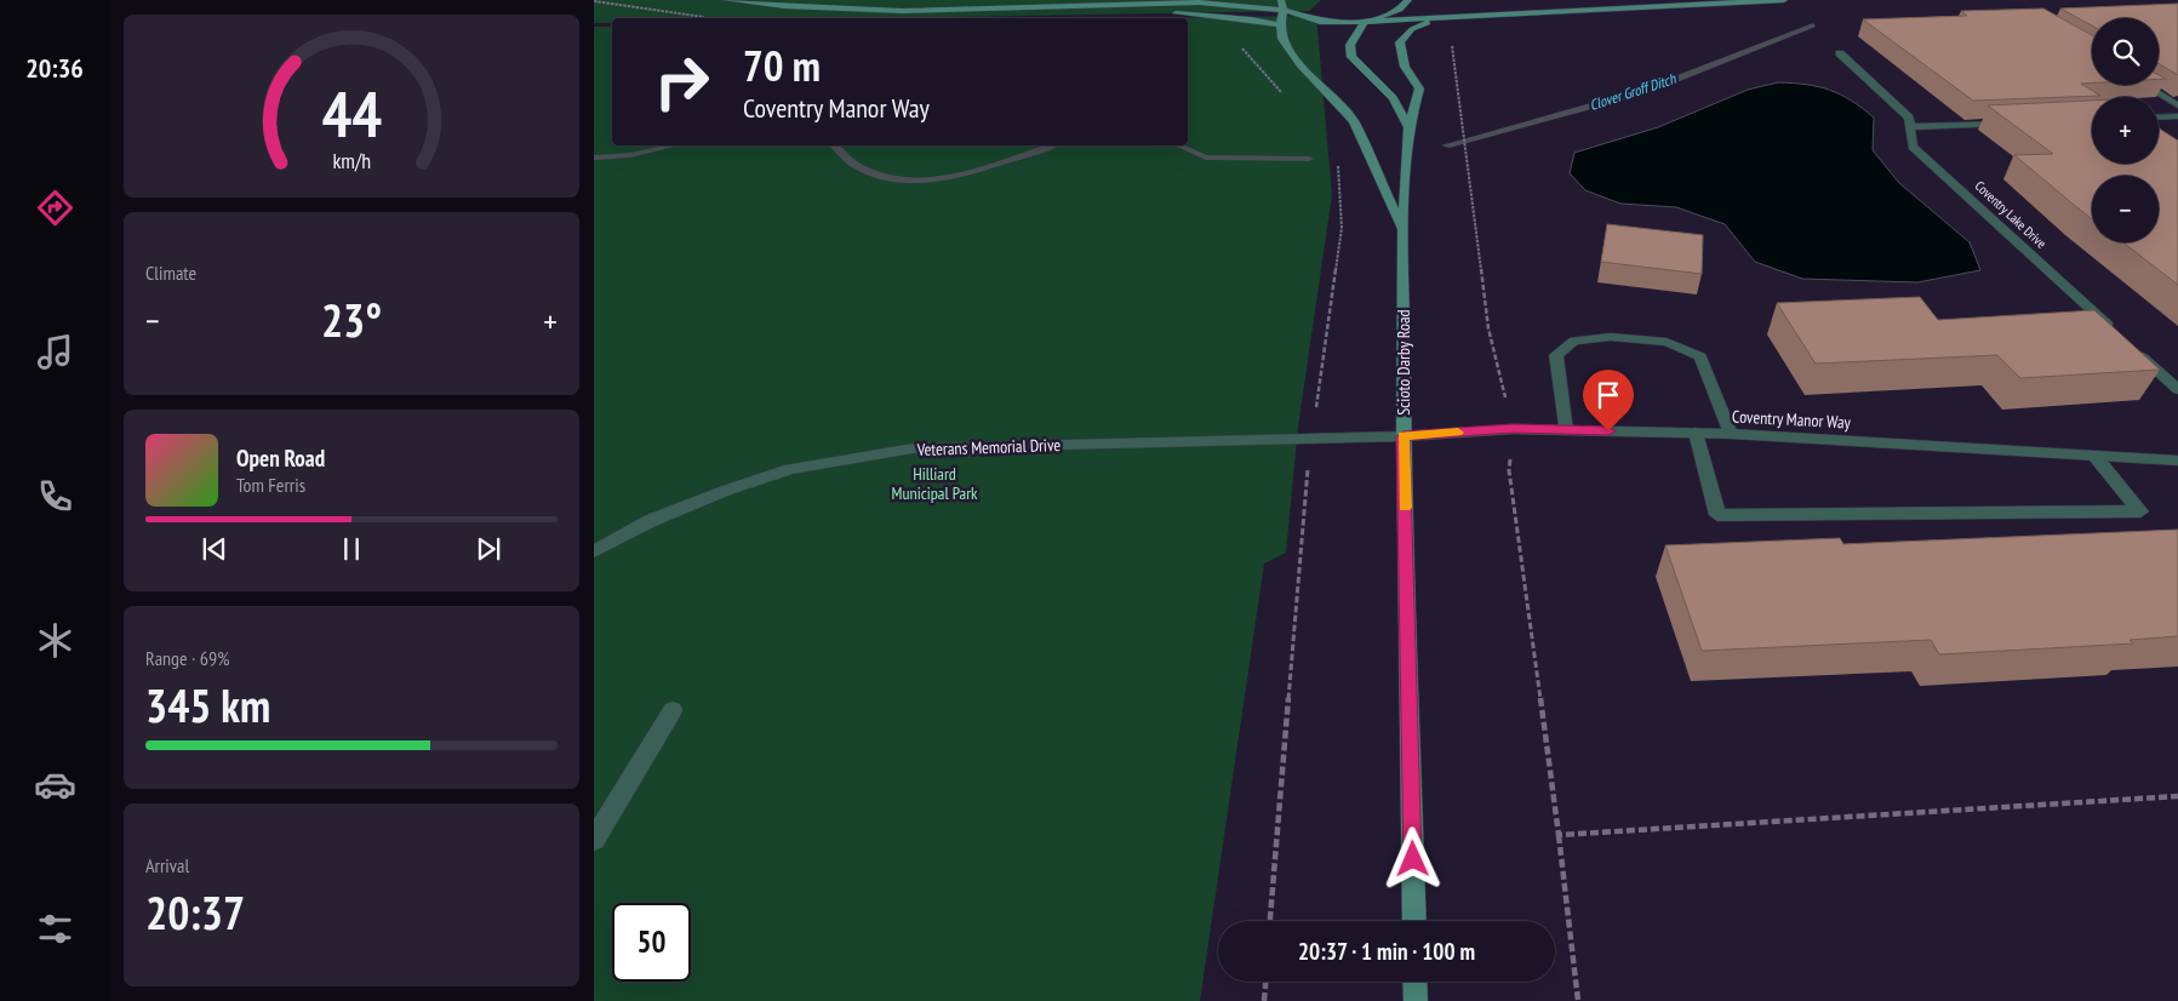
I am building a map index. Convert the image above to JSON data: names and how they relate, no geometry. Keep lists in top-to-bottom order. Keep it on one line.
{"streets":{"main road":["Scioto Darby Road"],"street":["Coventry Lake Drive","Coventry Manor Way","Veterans Memorial Drive"]},"crossings":[["Scioto Darby Road","Coventry Manor Way"],["Scioto Darby Road","Veterans Memorial Drive"],["Coventry Manor Way","Veterans Memorial Drive"]],"water":["Clover Groff Ditch"],"parks":["Hilliard Municipal Park"],"page":{"tabs":"20:36","map_buttons":["+","−"],"turn":["70 m","Coventry Manor Way"],"tile":["Climate",["Range · 69%","345 km"],["Arrival","20:37"]],"heat":["−","23°","+"],"song":["Open Road","Tom Ferris"],"limit":"50","trip":"20:37 · 1 min · 100 m","gauge":["44","km/h"]}}
